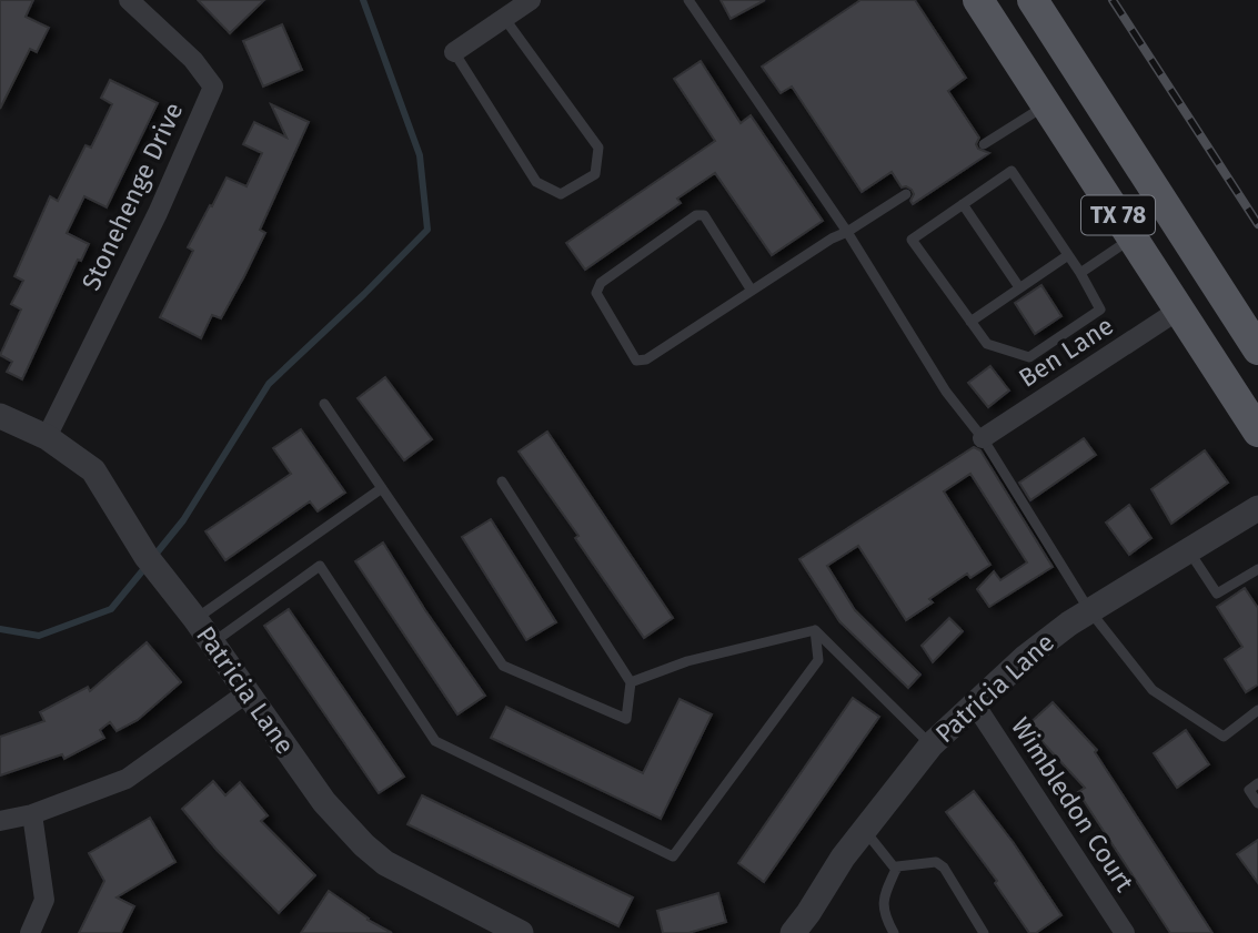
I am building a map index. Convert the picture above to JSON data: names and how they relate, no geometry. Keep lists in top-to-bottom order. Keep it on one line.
{"streets":{"main road":["TX 78"],"street":["Stonehenge Drive","Ben Lane","Patricia Lane","Wimbledon Court"]},"crossings":[["Stonehenge Drive","Patricia Lane"],["TX 78","Ben Lane"],["Patricia Lane","Wimbledon Court"]]}
